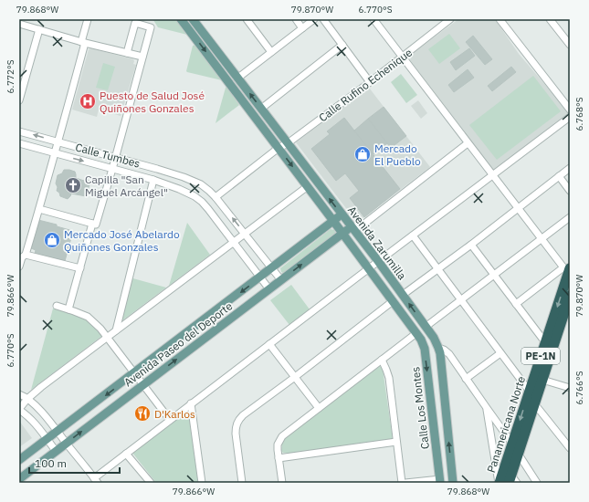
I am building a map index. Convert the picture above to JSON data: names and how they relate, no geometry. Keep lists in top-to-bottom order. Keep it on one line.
{"streets":{"highway":["PE-1N","Panamericana Norte"],"main road":["Avenida Zarumilla","Avenida Paseo del Deporte","Calle Los Montes"],"street":["Calle Rufino Echenique","Calle Tumbes"]},"crossings":[["Calle Rufino Echenique","Calle Tumbes"],["Calle Rufino Echenique","Avenida Zarumilla"],["Calle Tumbes","Avenida Paseo del Deporte"],["Avenida Zarumilla","Avenida Paseo del Deporte"],["Avenida Zarumilla","Calle Los Montes"],["Avenida Zarumilla","Panamericana Norte"]],"places":{"hospital":["Puesto de Salud José Quiñones Gonzales"],"shop":["Mercado El Pueblo","Mercado José Abelardo Quiñones Gonzales"],"church":["Capilla \"San Miguel Arcángel\""],"restaurant":["D'Karlos"]},"scale_bar":"100 m","coordinates":["79.868°W","79.870°W","6.770°S","6.772°S","6.768°S","79.866°W","6.766°S"]}
